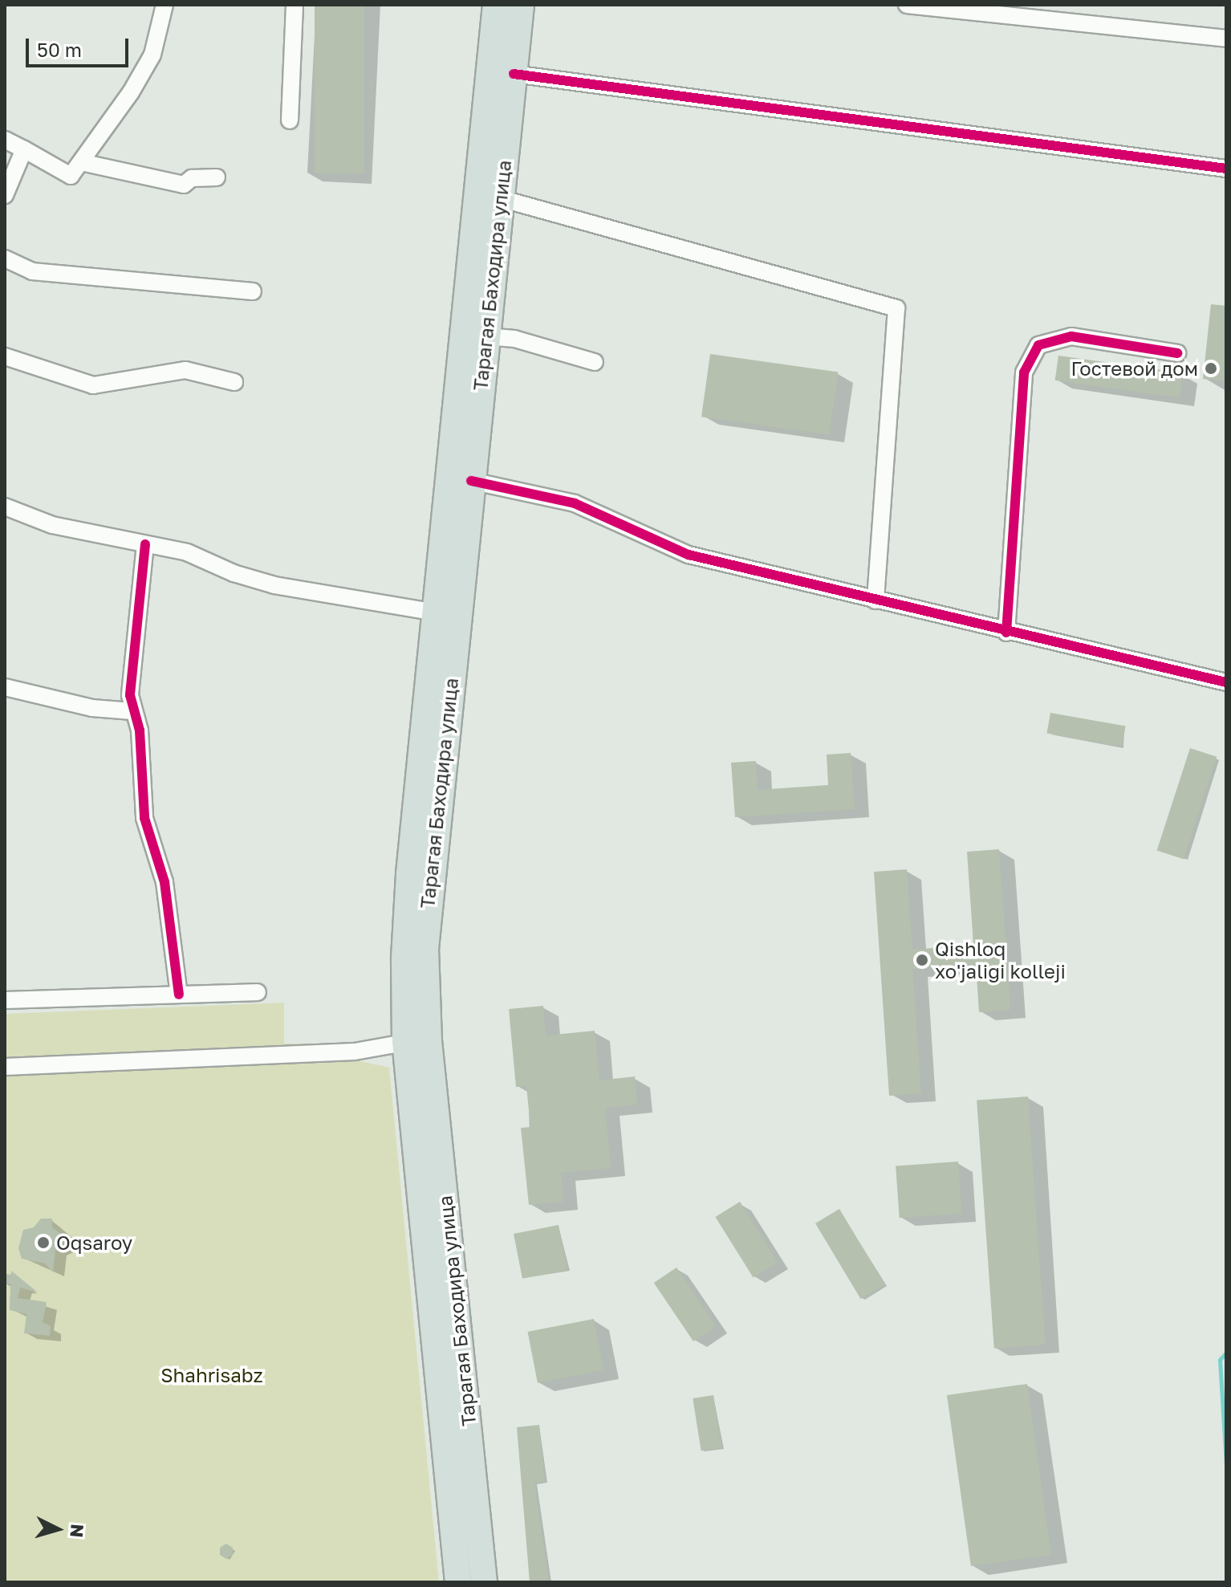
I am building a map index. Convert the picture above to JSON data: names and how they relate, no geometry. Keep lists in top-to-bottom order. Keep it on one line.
{"streets":{"main road":["Тарагая Баходира улица"]},"parks":["Shahrisabz"],"places":["Гостевой дом","Qishloq xo'jaligi kolleji","Oqsaroy"],"scale_bar":"50 m","north":"right"}
